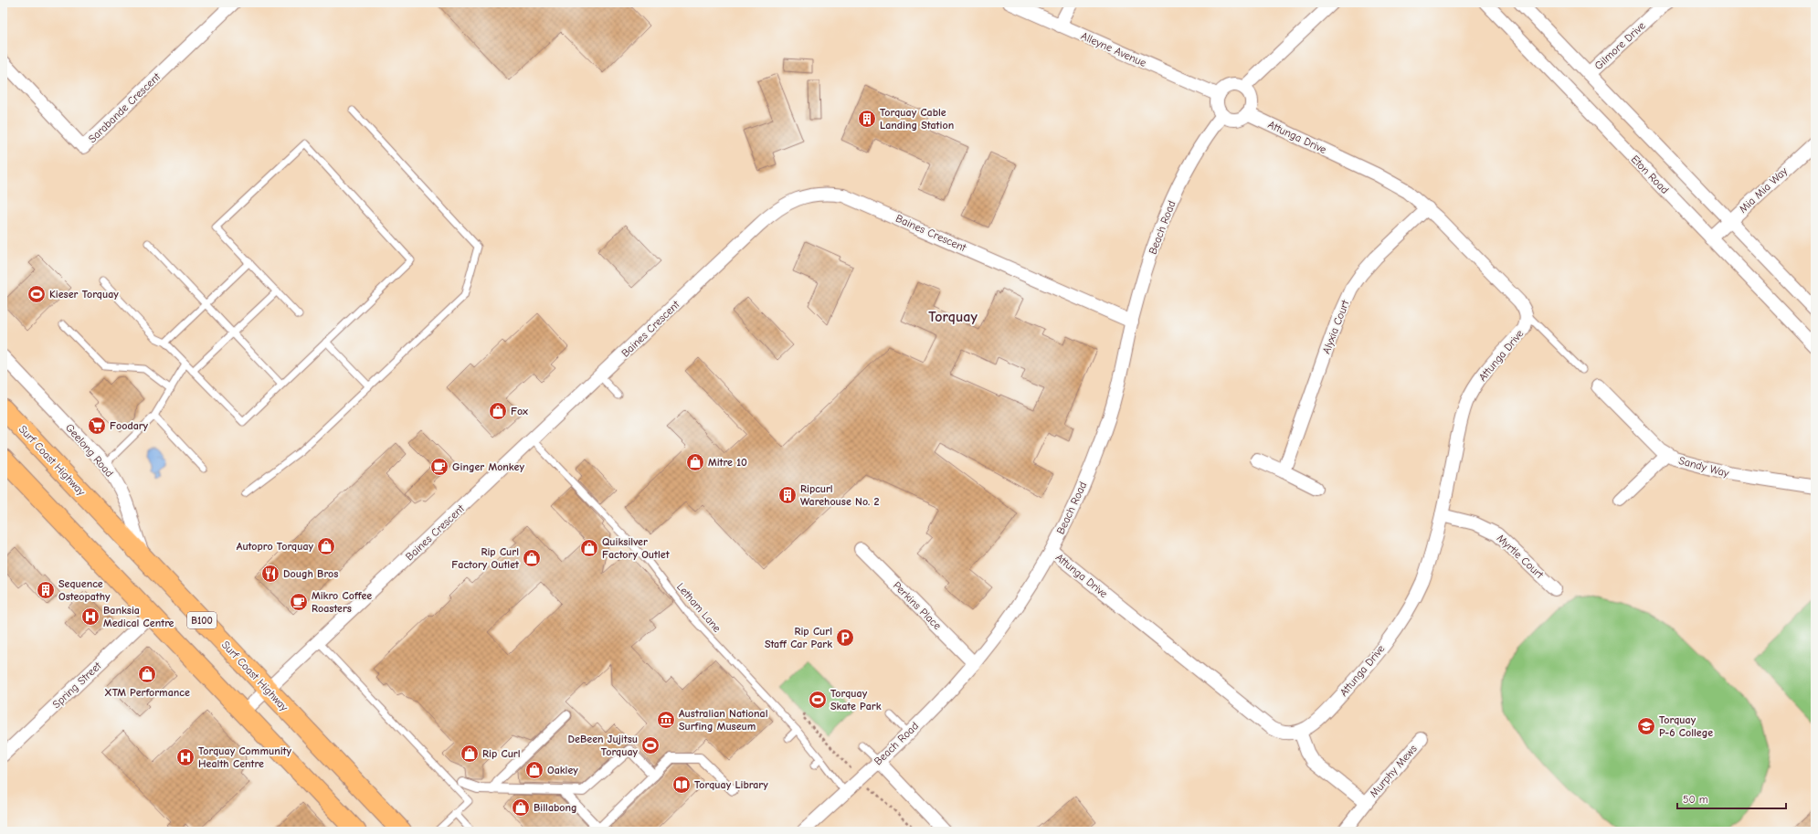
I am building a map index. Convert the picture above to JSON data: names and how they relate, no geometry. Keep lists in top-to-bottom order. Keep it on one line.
{"streets":{"main road":["Surf Coast Highway","B100"],"street":["Gilmore Drive","Alleyne Avenue","Sarabande Crescent","Attunga Drive","Eton Road","Mia Mia Way","Beach Road","Baines Crescent","Alyxia Court","Geelong Road","Sandy Way","Myrtle Court","Perkins Place","Spring Street","Murphy Mews"],"lane":["Letham Lane"]},"crossings":[["Alleyne Avenue","Attunga Drive"],["Alleyne Avenue","Beach Road"],["Attunga Drive","Beach Road"],["Attunga Drive","Alyxia Court"],["Attunga Drive","Myrtle Court"],["Attunga Drive","Murphy Mews"],["Eton Road","Mia Mia Way"],["Beach Road","Baines Crescent"],["Beach Road","Perkins Place"],["Beach Road","Letham Lane"],["Baines Crescent","Surf Coast Highway"],["Baines Crescent","Letham Lane"],["Geelong Road","Surf Coast Highway"]],"districts":["Torquay"],"places":{"building":["Torquay Cable Landing Station","Ripcurl Warehouse No. 2","Sequence Osteopathy"],"sports":["Kieser Torquay","Torquay Skate Park","DeBeen Jujitsu Torquay"],"shop":["Fox","Mitre 10","Autopro Torquay","Quiksilver Factory Outlet","Rip Curl Factory Outlet","XTM Performance","Rip Curl","Oakley","Billabong"],"supermarket":["Foodary"],"cafe":["Ginger Monkey","Mikro Coffee Roasters"],"restaurant":["Dough Bros"],"hospital":["Banksia Medical Centre","Torquay Community Health Centre"],"parking":["Rip Curl Staff Car Park"],"museum":["Australian National Surfing Museum"],"school or university":["Torquay P-6 College"],"library":["Torquay Library"]},"scale_bar":"50 m"}
